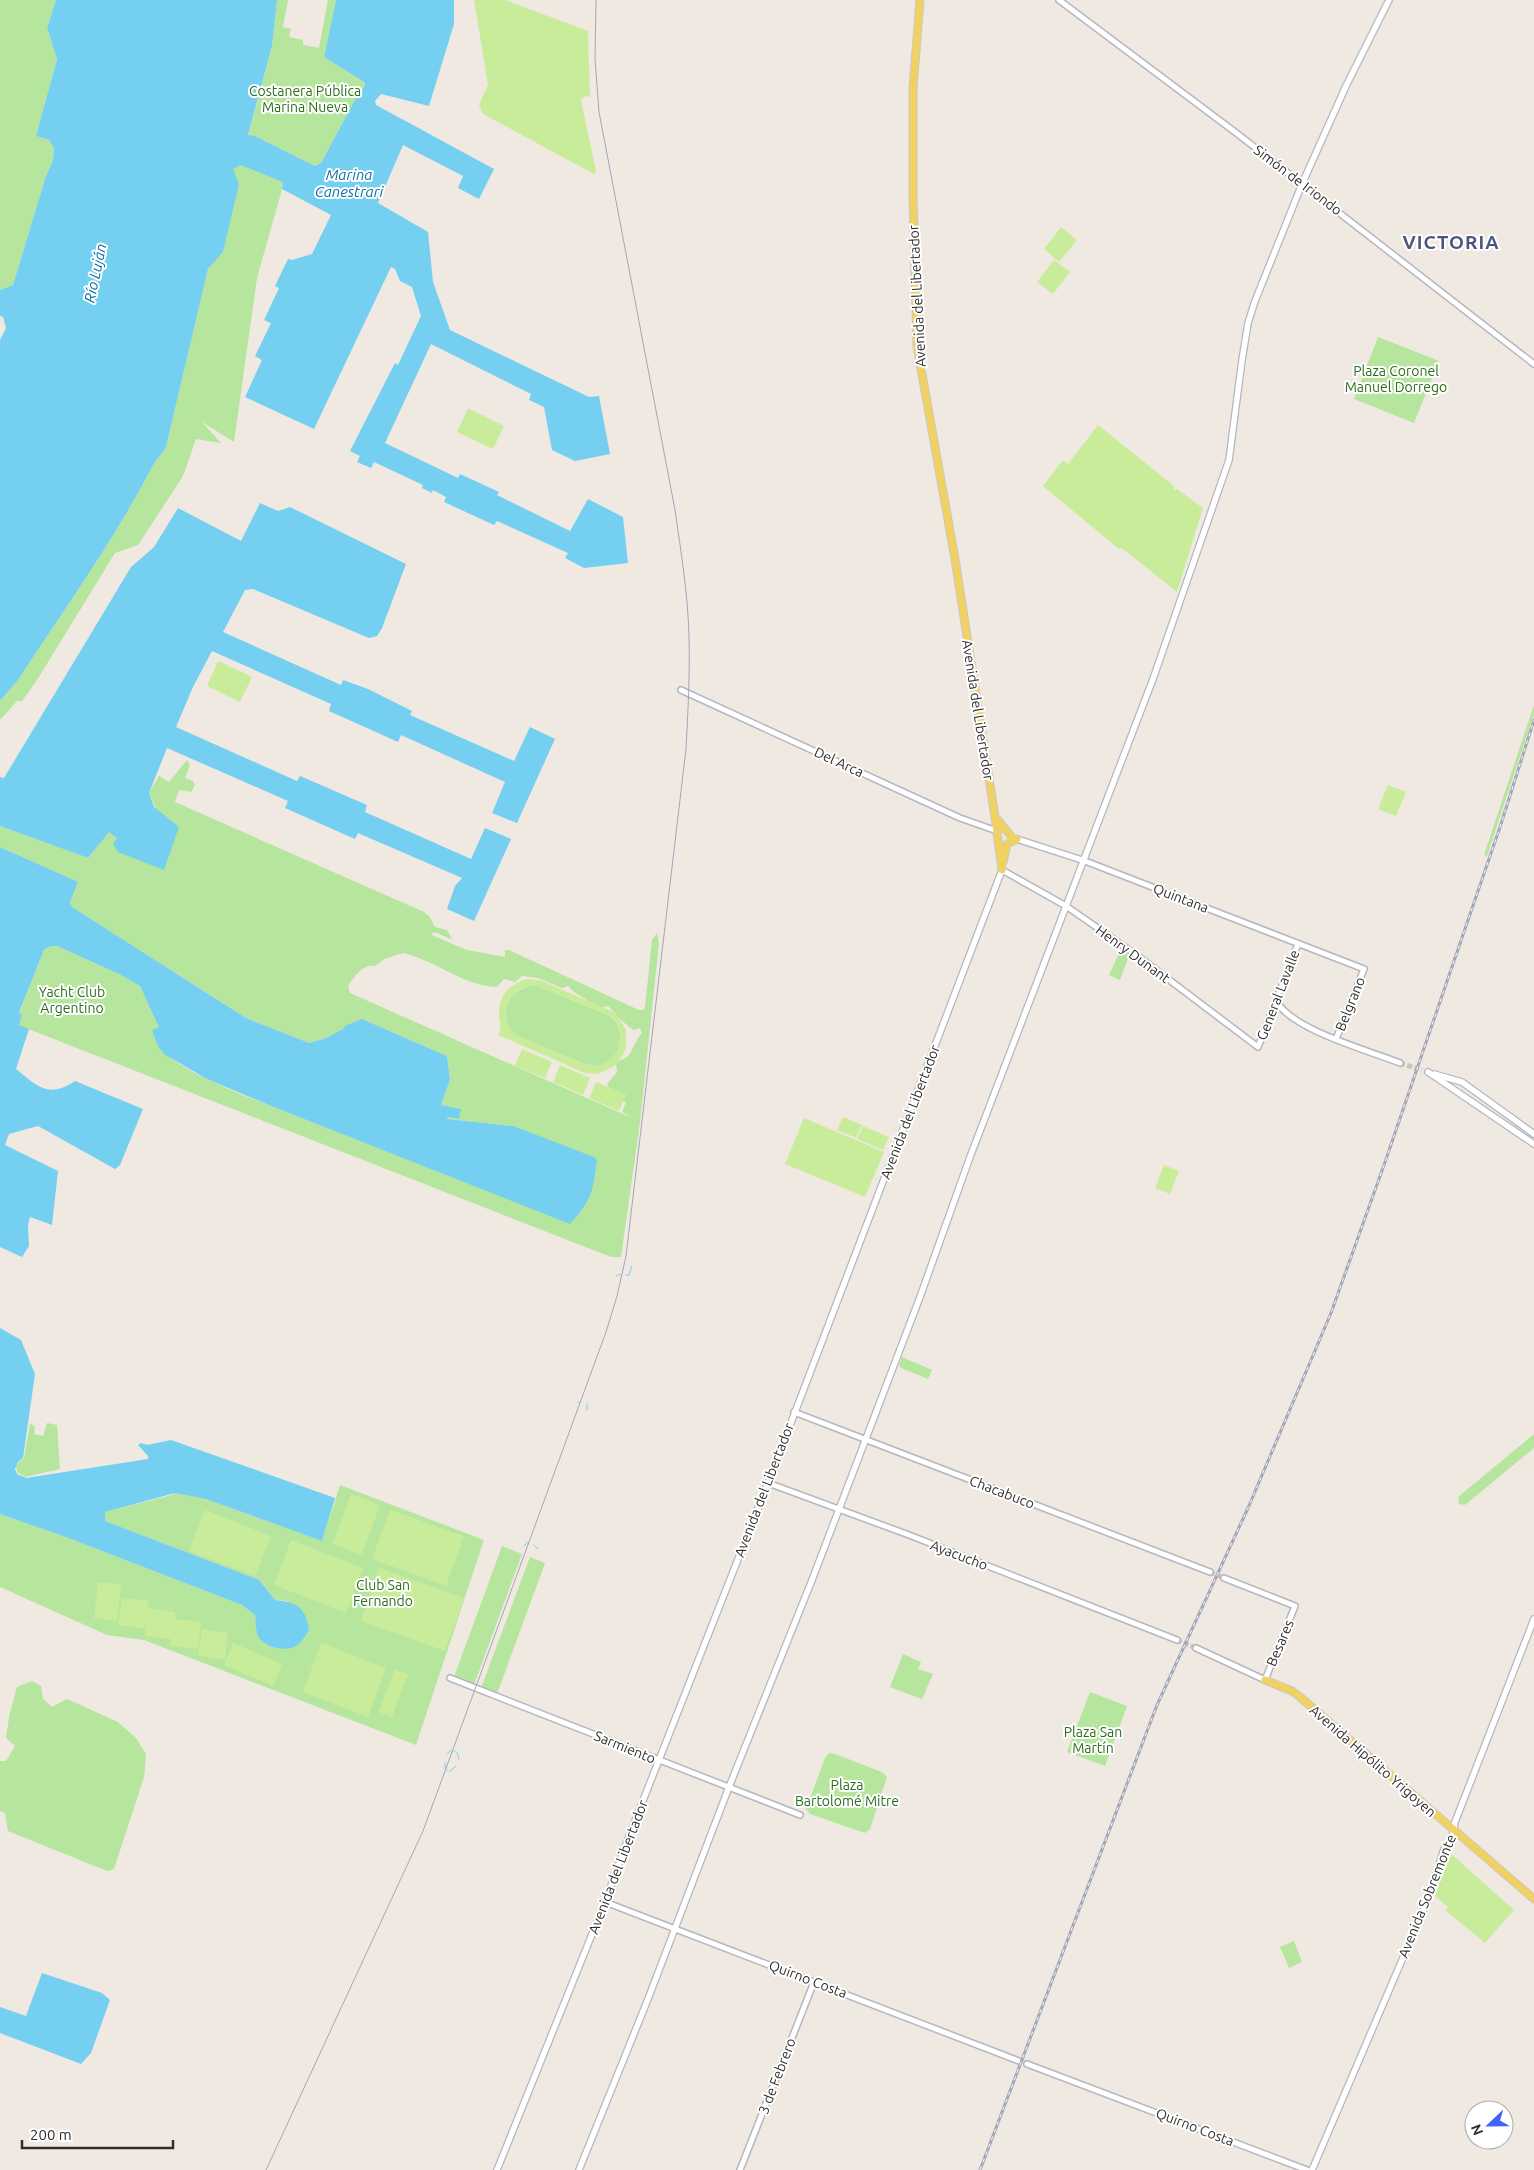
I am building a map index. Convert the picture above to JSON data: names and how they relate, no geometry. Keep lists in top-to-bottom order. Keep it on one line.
{"streets":{"main road":["Avenida del Libertador","Quintana","Avenida Hipólito Yrigoyen","Avenida Sobremonte"],"street":["Simón de Iriondo","Del Arca","Henry Dunant","General Lavalle","Belgrano","Chacabuco","Ayacucho","Besares","Sarmiento","Quirno Costa","3 de Febrero"]},"crossings":[["Avenida del Libertador","Del Arca"],["Avenida del Libertador","Quintana"],["Avenida del Libertador","Henry Dunant"],["Avenida del Libertador","Chacabuco"],["Avenida del Libertador","Ayacucho"],["Avenida del Libertador","Sarmiento"],["Avenida del Libertador","Quirno Costa"],["Del Arca","Quintana"],["Quintana","General Lavalle"],["Quintana","Belgrano"],["Henry Dunant","General Lavalle"],["Besares","Avenida Hipólito Yrigoyen"],["Avenida Hipólito Yrigoyen","Avenida Sobremonte"],["Quirno Costa","3 de Febrero"]],"districts":["VICTORIA"],"water":["Marina Canestrari","Río Luján"],"parks":["Costanera Pública Marina Nueva","Plaza Coronel Manuel Dorrego","Yacht Club Argentino","Club San Fernando","Plaza San Martín","Plaza Bartolomé Mitre"],"scale_bar":"200 m","north":"left"}
